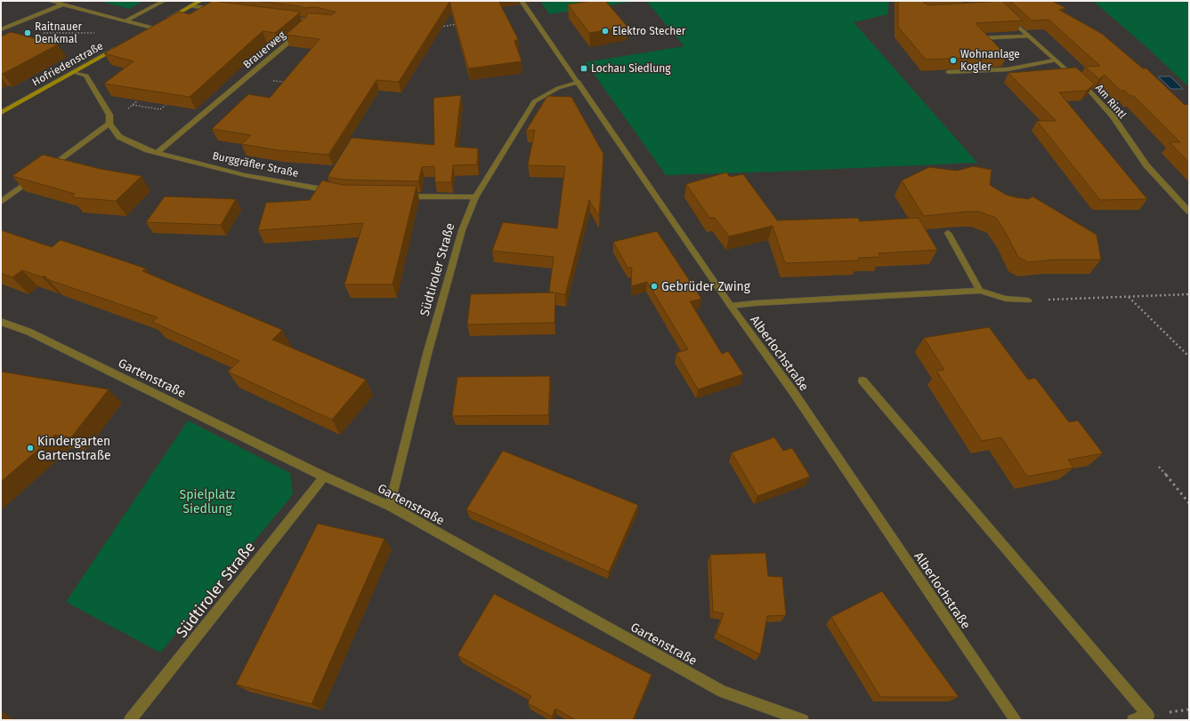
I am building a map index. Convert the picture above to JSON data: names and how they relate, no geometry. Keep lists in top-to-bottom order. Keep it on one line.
{"streets":{"main road":["Hofriedenstraße"],"street":["Brauerweg","Am Rintl","Burggräfler Straße","Südtiroler Straße","Alberlochstraße","Gartenstraße"]},"crossings":[["Brauerweg","Burggräfler Straße"],["Hofriedenstraße","Burggräfler Straße"],["Südtiroler Straße","Alberlochstraße"],["Südtiroler Straße","Gartenstraße"]],"parks":["Spielplatz Siedlung"],"places":{"other":["Elektro Stecher","Raitnauer Denkmal","Wohnanlage Kogler","Gebrüder Zwing","Kindergarten Gartenstraße"],"transit":["Lochau Siedlung"]}}
